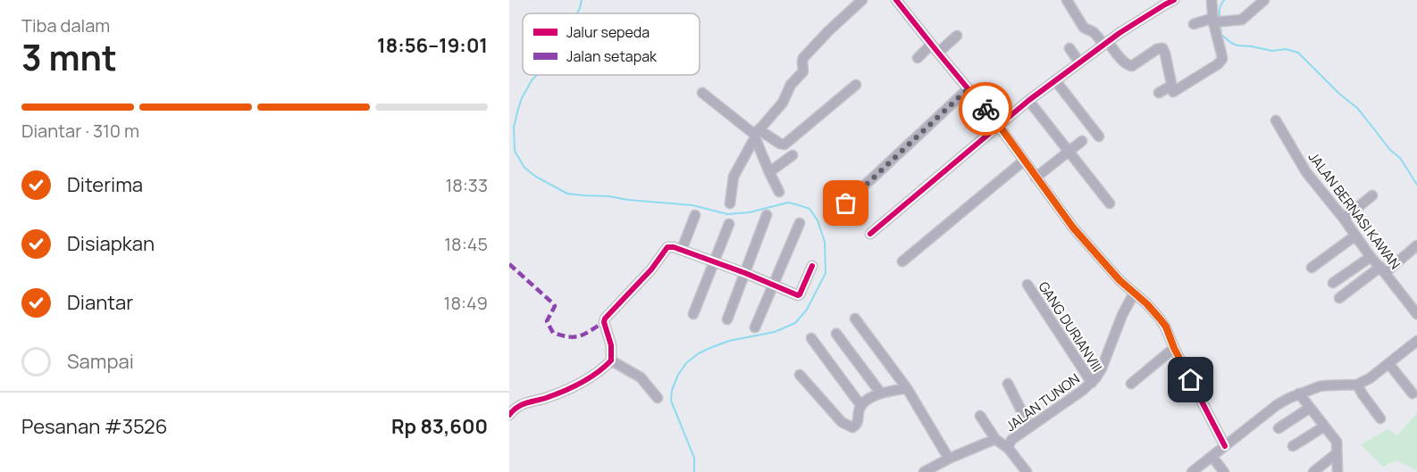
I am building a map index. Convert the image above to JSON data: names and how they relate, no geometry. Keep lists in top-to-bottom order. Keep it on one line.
{"streets":{"street":["JALAN BERNASI KAWAN","GANG DURIANVIII","JALAN TUNON"]},"crossings":[["GANG DURIANVIII","JALAN TUNON"]],"legend":["Jalur sepeda","Jalan setapak"],"page":{"heading":["3 mnt","Tiba dalam","18:56–19:01"],"panel":["Pesanan #3526","Rp 83,600"],"bar":"Diantar · 310 m","list":[["Diterima","18:33"],["Disiapkan","18:45"],["Diantar","18:49"],"Sampai"]}}
